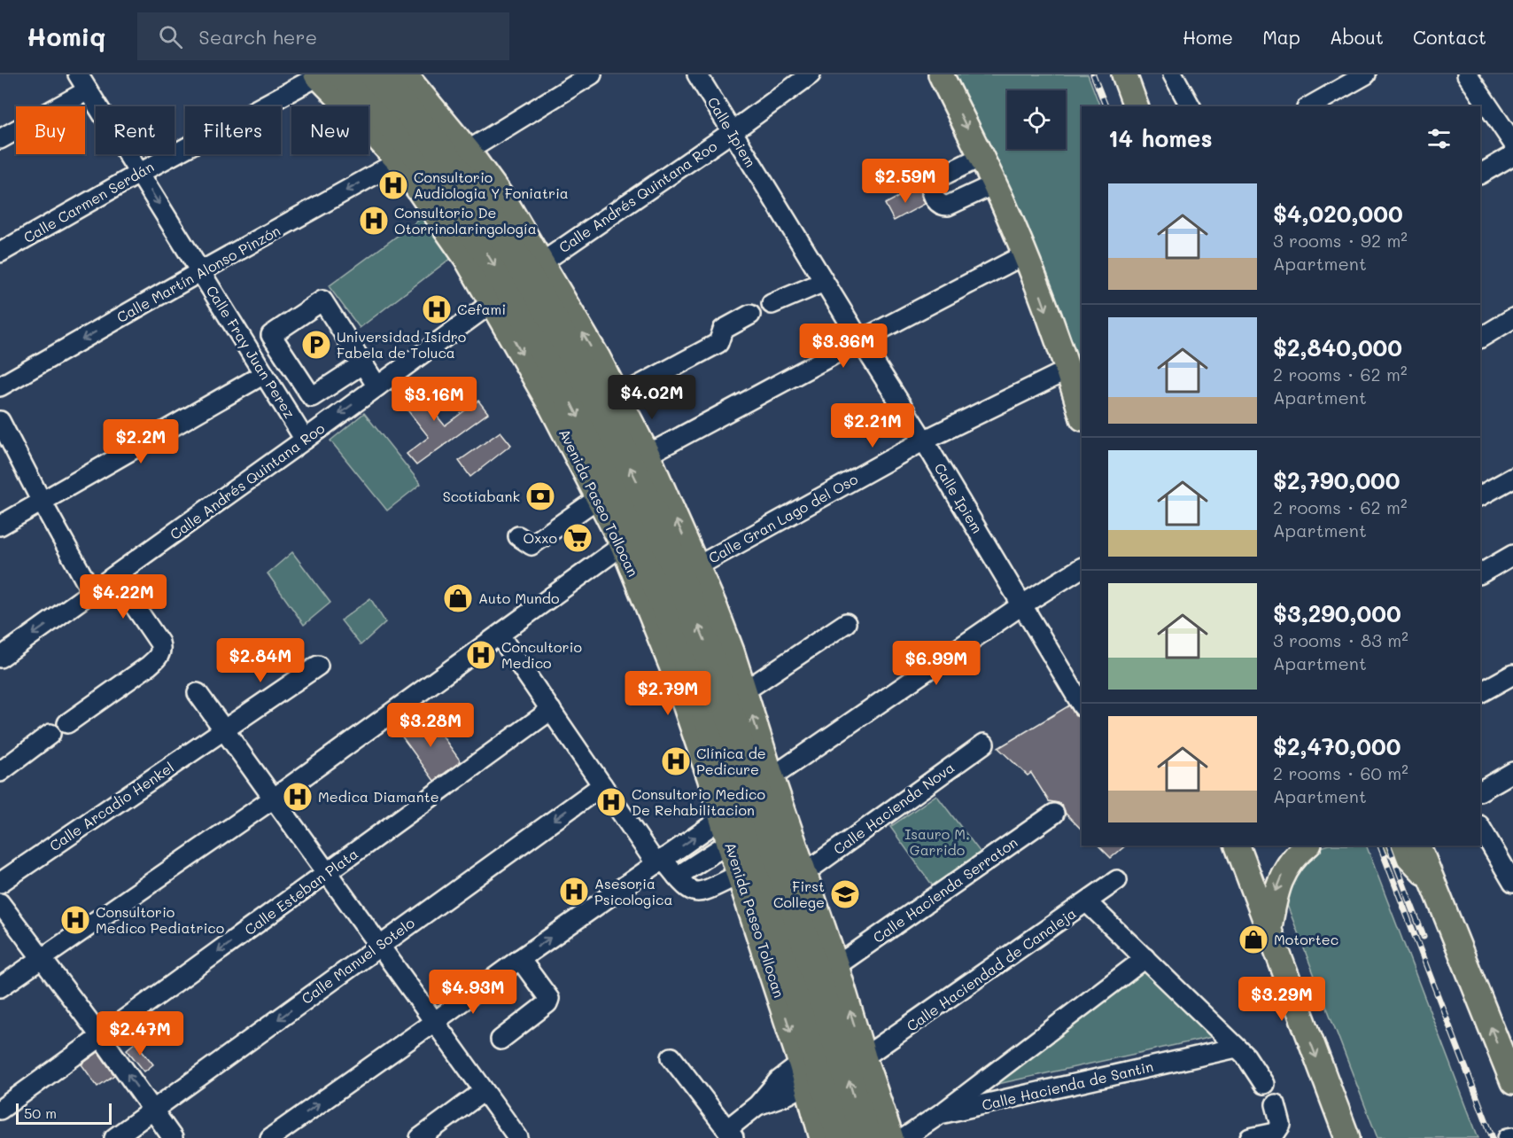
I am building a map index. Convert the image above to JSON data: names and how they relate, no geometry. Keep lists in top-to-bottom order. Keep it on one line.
{"streets":{"highway":["Avenida Paseo Tollocan"],"street":["Calle Ipiem","Calle Andrés Quintana Roo","Calle Carmen Serdán","Calle Martín Alonso Pinzón","Calle Fray Juan Perez","Calle Gran Lago del Oso","Calle Arcadio Henkel","Calle Hacienda Nova","Calle Hacienda Serraton","Calle Esteban Plata","Calle Manuel Sotelo","Calle Haciendad de Canaleja","Calle Hacienda de Santin"]},"crossings":[["Calle Ipiem","Calle Andrés Quintana Roo"],["Calle Ipiem","Calle Gran Lago del Oso"],["Calle Andrés Quintana Roo","Calle Fray Juan Perez"],["Calle Andrés Quintana Roo","Avenida Paseo Tollocan"],["Calle Carmen Serdán","Calle Fray Juan Perez"],["Calle Carmen Serdán","Avenida Paseo Tollocan"],["Calle Martín Alonso Pinzón","Calle Fray Juan Perez"],["Calle Martín Alonso Pinzón","Avenida Paseo Tollocan"]],"parks":["Isauro M. Garrido"],"places":{"hospital":["Consultorio Audiologia Y Foniatria","Consultorio De Otorrinolaringología","Cefami","Concultorio Medico","Clínica de Pedicure","Medica Diamante","Consultorio Medico De Rehabilitacion","Asesoria Psicologica","Consultorio Medico Pediatrico"],"parking":["Universidad Isidro Fabela de Toluca"],"bank":["Scotiabank"],"supermarket":["Oxxo"],"shop":["Auto Mundo","Motortec"],"school or university":["First College"]},"scale_bar":"50 m","page":{"header":"Homiq","search":"Search here","nav":["Home","Map","About","Contact"],"chip":["Buy","Rent","Filters","New"],"heading":"14 homes","price":["$2.59M","$3.36M","$4.02M","$3.16M","$2.21M","$2.2M","$4.22M","$2.84M","$6.99M","$2.79M","$3.28M","$4.93M","$3.29M","$2.47M"],"list":[{"name":"$4,020,000","note":"3 rooms · 92 m² · Apartment"},{"name":"$2,840,000","note":"2 rooms · 62 m² · Apartment"},{"name":"$2,790,000","note":"2 rooms · 62 m² · Apartment"},{"name":"$3,290,000","note":"3 rooms · 83 m² · Apartment"},{"name":"$2,470,000","note":"2 rooms · 60 m² · Apartment"}],"scale":"50 m"}}
